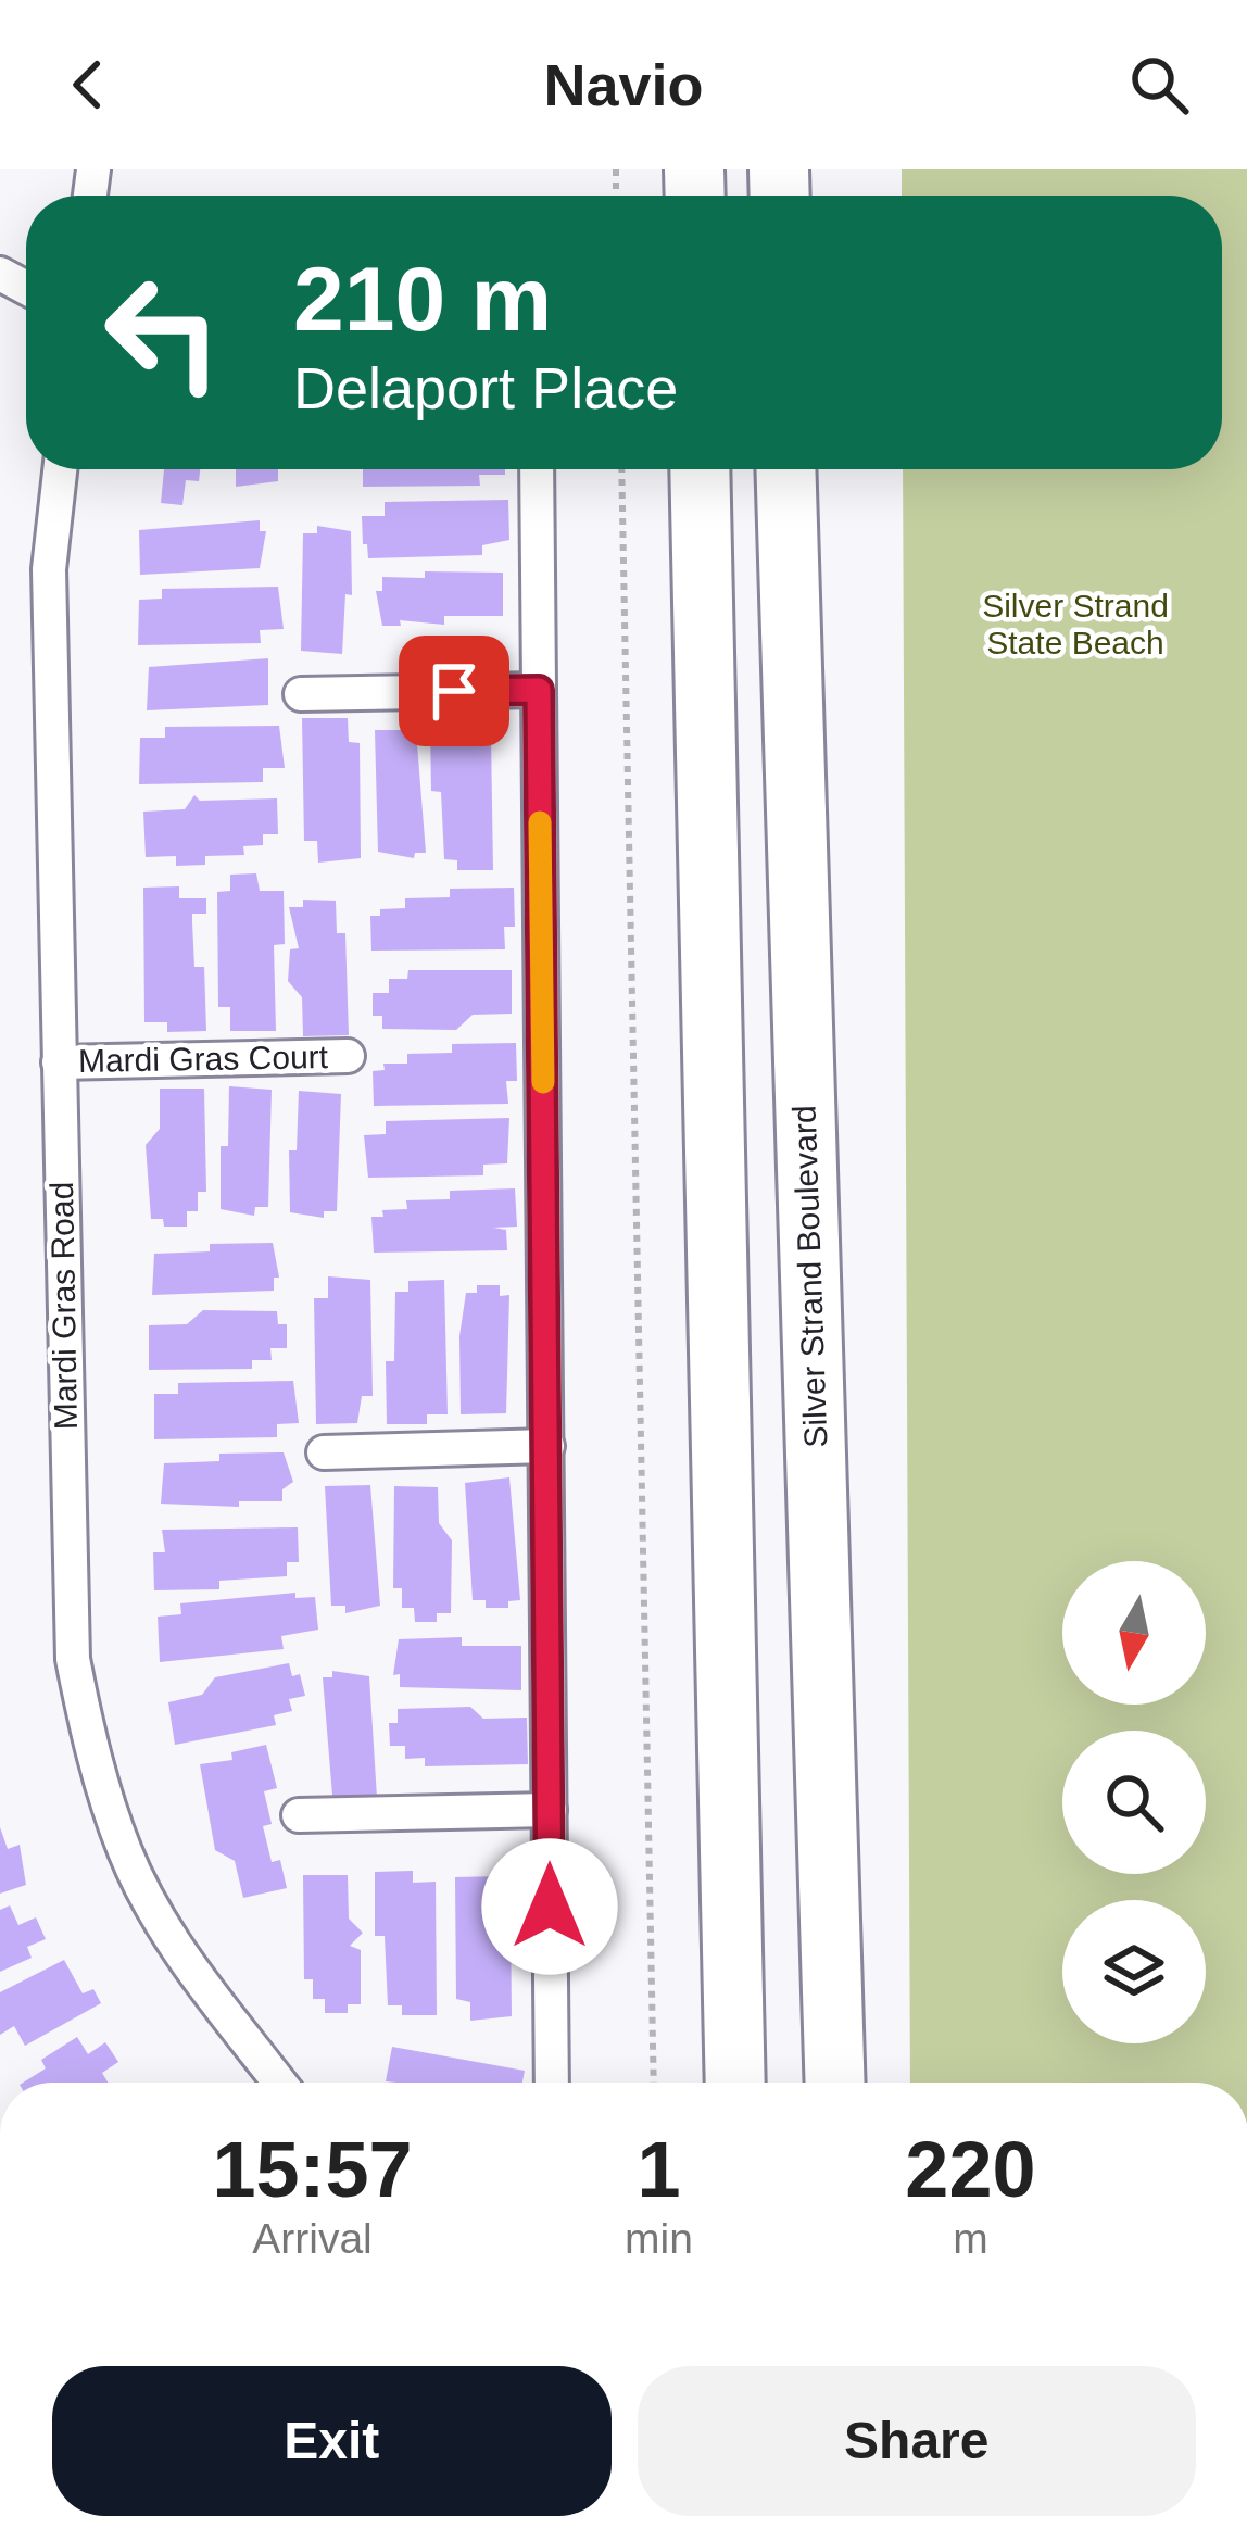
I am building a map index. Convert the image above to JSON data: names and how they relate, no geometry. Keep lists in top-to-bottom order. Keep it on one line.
{"streets":{"highway":["Silver Strand Boulevard"],"street":["Mardi Gras Court","Mardi Gras Road"]},"crossings":[["Mardi Gras Court","Mardi Gras Road"]],"parks":["Silver Strand State Beach"],"north":"bottom","page":{"header":"Navio","turn":["210 m","Delaport Place"],"eta":["15:57","Arrival","1","min","220","m"],"buttons":["Exit","Share"]}}
